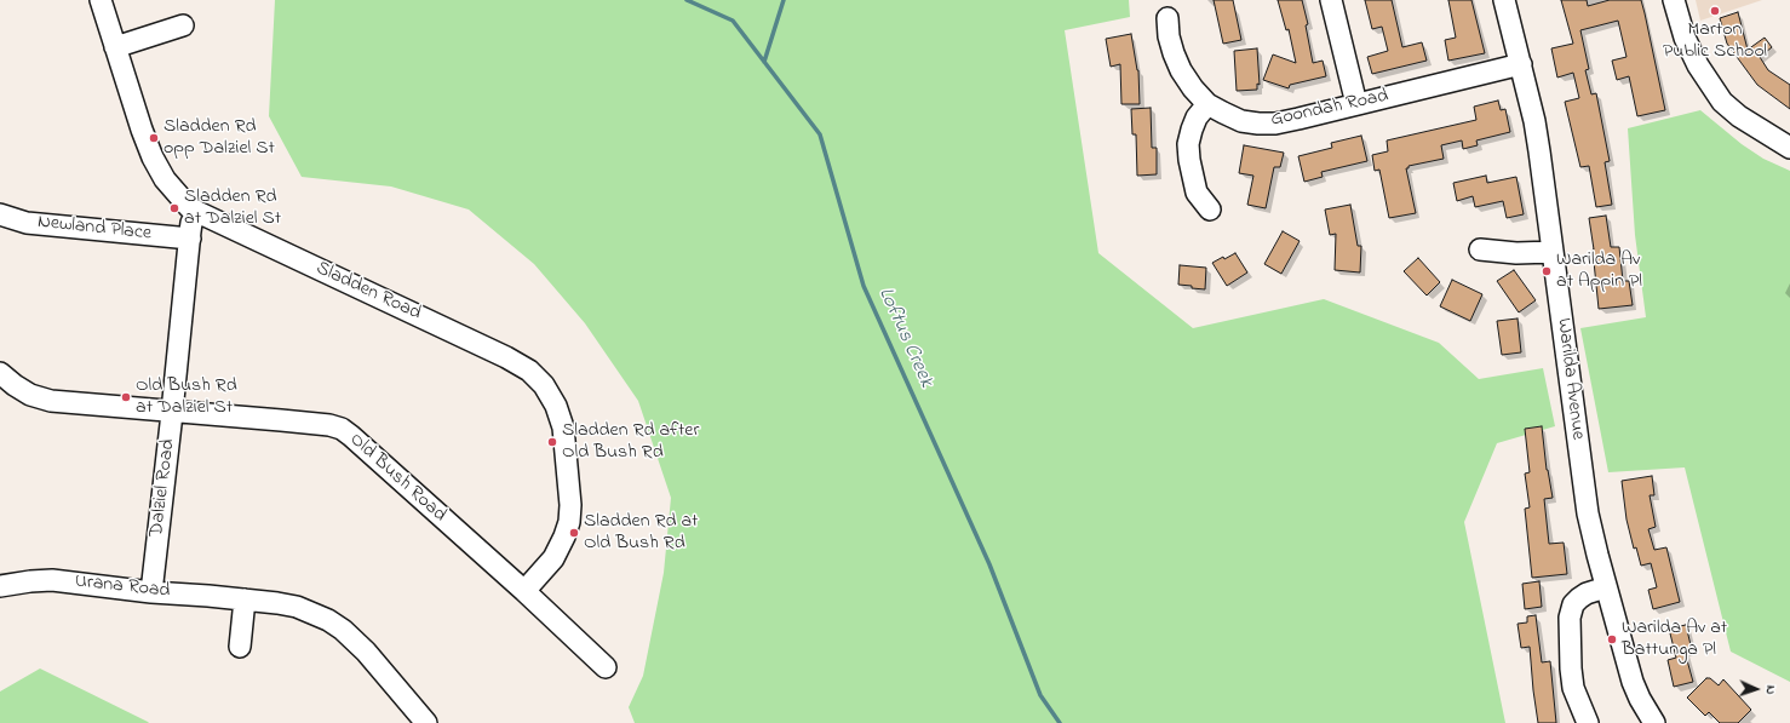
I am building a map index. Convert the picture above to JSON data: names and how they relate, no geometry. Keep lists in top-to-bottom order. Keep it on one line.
{"streets":{"street":["Goondah Road","Newland Place","Sladden Road","Warilda Avenue","Old Bush Road","Dalziel Road","Urana Road"]},"crossings":[["Goondah Road","Warilda Avenue"],["Newland Place","Dalziel Road"],["Sladden Road","Old Bush Road"],["Sladden Road","Dalziel Road"],["Old Bush Road","Dalziel Road"],["Dalziel Road","Urana Road"]],"water":["Loftus Creek"],"places":["Marton Public School","Sladden Rd opp Dalziel St","Sladden Rd at Dalziel St","Warilda Av at Appin Pl","Old Bush Rd at Dalziel St","Sladden Rd after Old Bush Rd","Sladden Rd at Old Bush Rd","Warilda Av at Battunga Pl"],"north":"right"}
